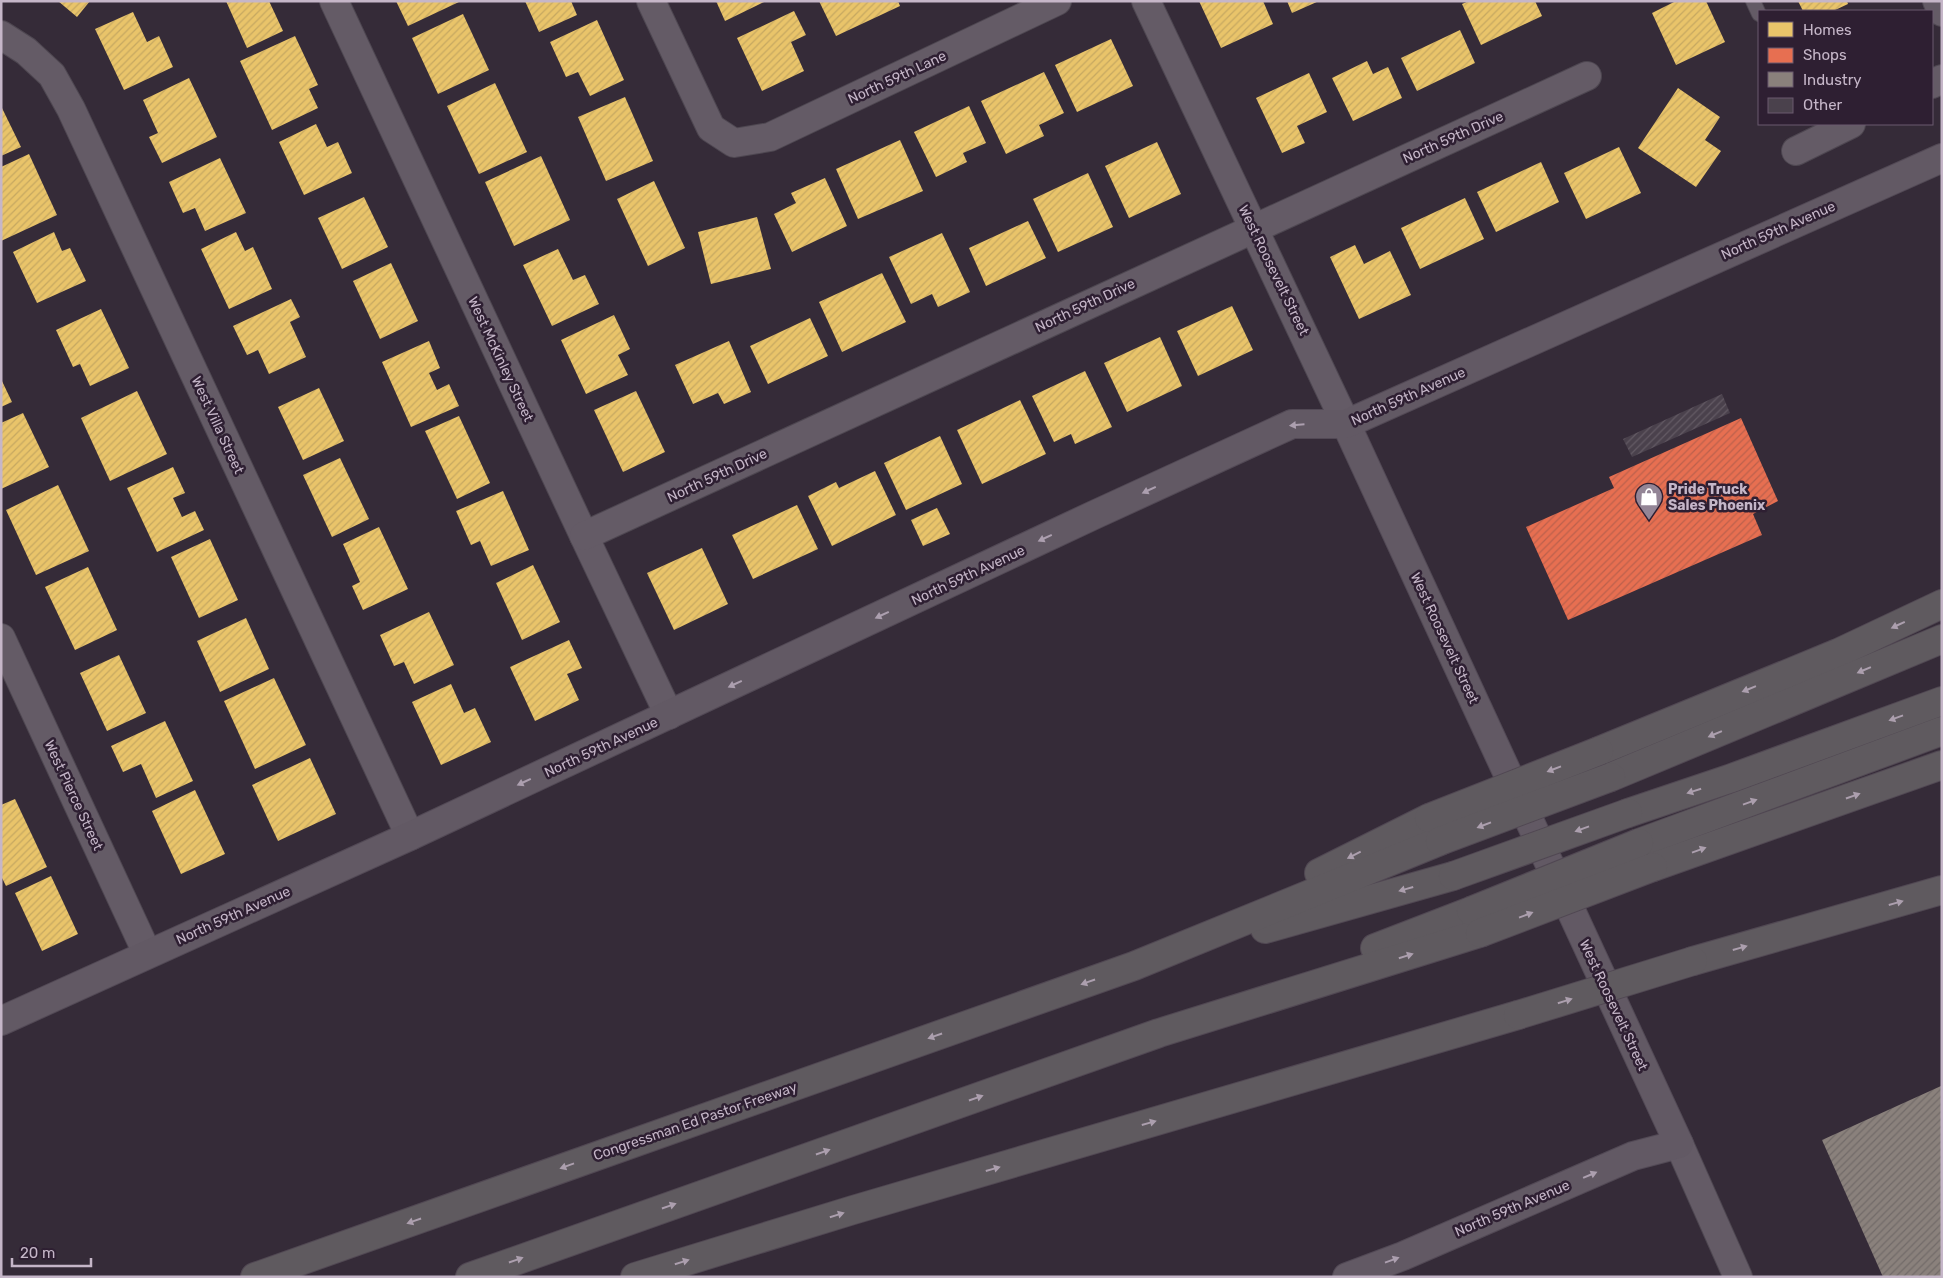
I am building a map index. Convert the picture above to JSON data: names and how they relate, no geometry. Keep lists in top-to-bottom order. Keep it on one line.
{"streets":{"highway":["Congressman Ed Pastor Freeway"],"main road":["North 59th Avenue","West Roosevelt Street"],"street":["North 59th Lane","North 59th Drive","West McKinley Street","West Villa Street","West Pierce Street"]},"crossings":[["North 59th Drive","West Roosevelt Street"],["North 59th Drive","West McKinley Street"],["North 59th Avenue","West Roosevelt Street"],["North 59th Avenue","West McKinley Street"],["North 59th Avenue","West Villa Street"],["North 59th Avenue","West Pierce Street"]],"places":{"shop":["Pride Truck Sales Phoenix"]},"legend":["Homes","Shops","Industry","Other"],"scale_bar":"20 m"}
